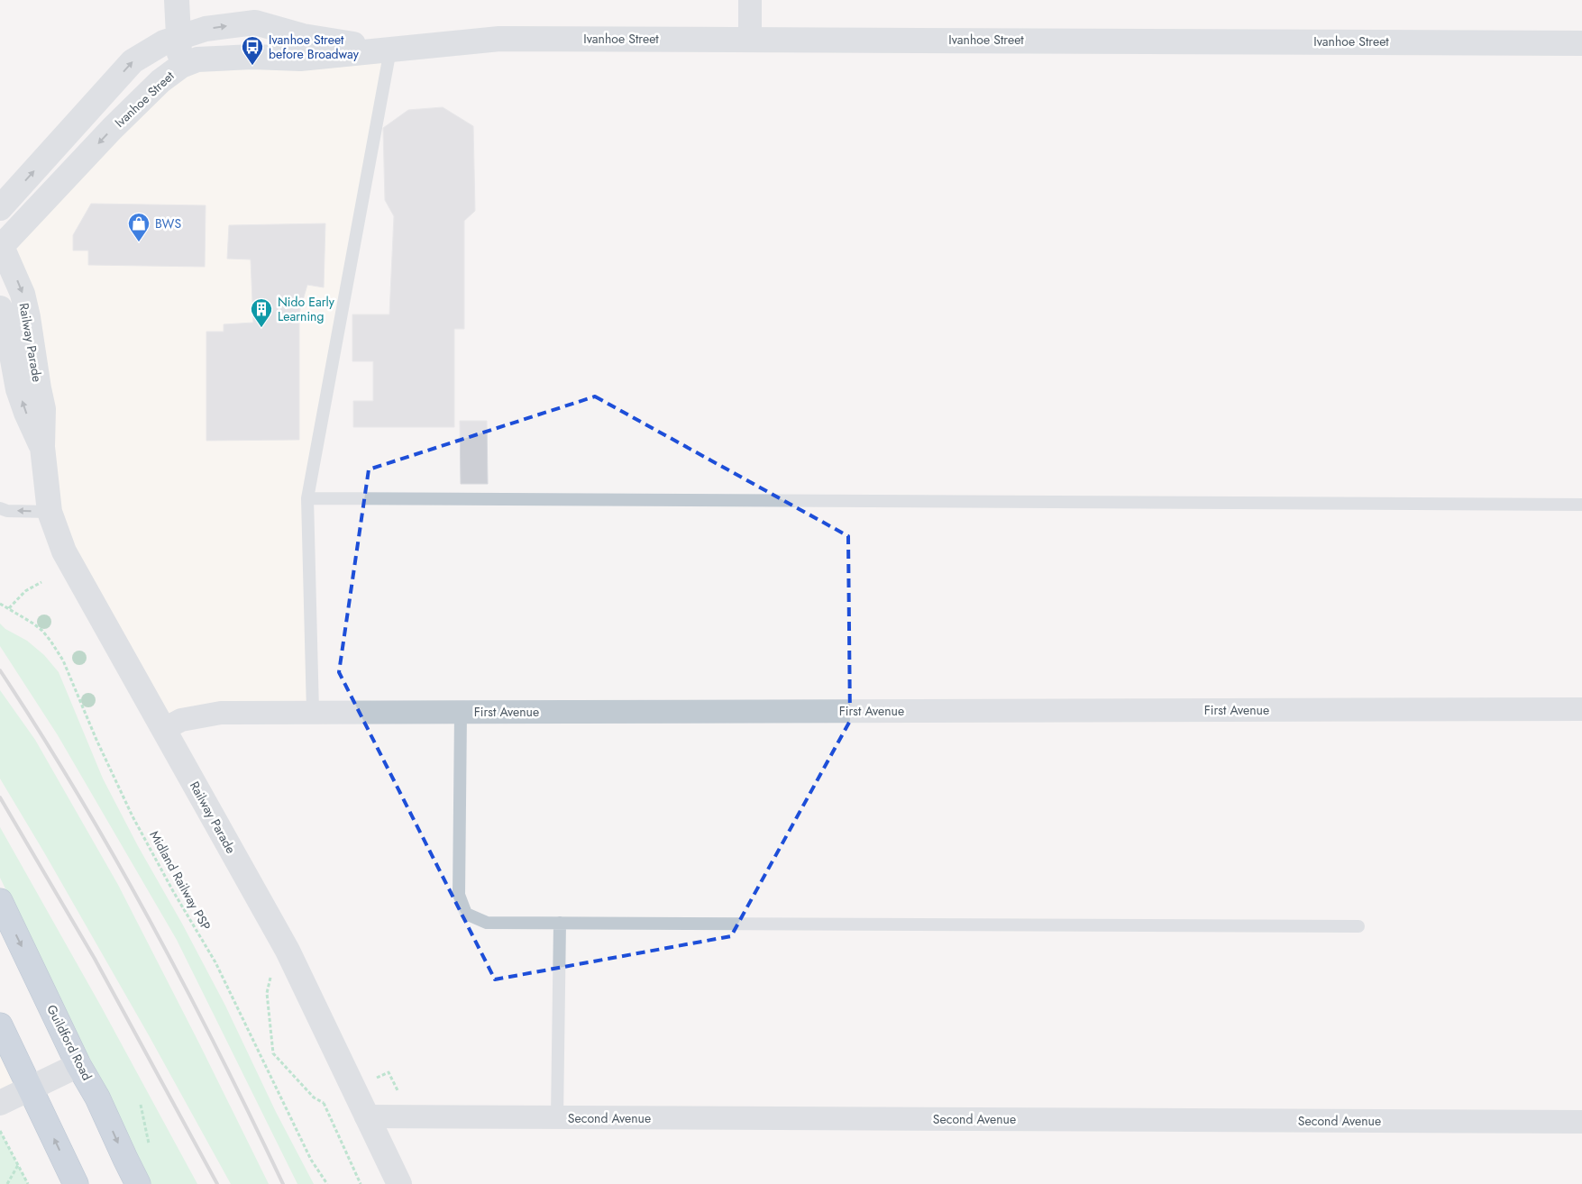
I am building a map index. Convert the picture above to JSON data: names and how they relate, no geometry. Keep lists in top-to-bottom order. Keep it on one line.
{"streets":{"highway":["Guildford Road"],"street":["Ivanhoe Street","Railway Parade","First Avenue","Second Avenue"],"path":["Midland Railway PSP"]},"crossings":[["Ivanhoe Street","Railway Parade"],["Railway Parade","First Avenue"],["Railway Parade","Second Avenue"]],"places":{"bus stop":["Ivanhoe Street before Broadway"],"shop":["BWS"],"building":["Nido Early Learning"]}}
